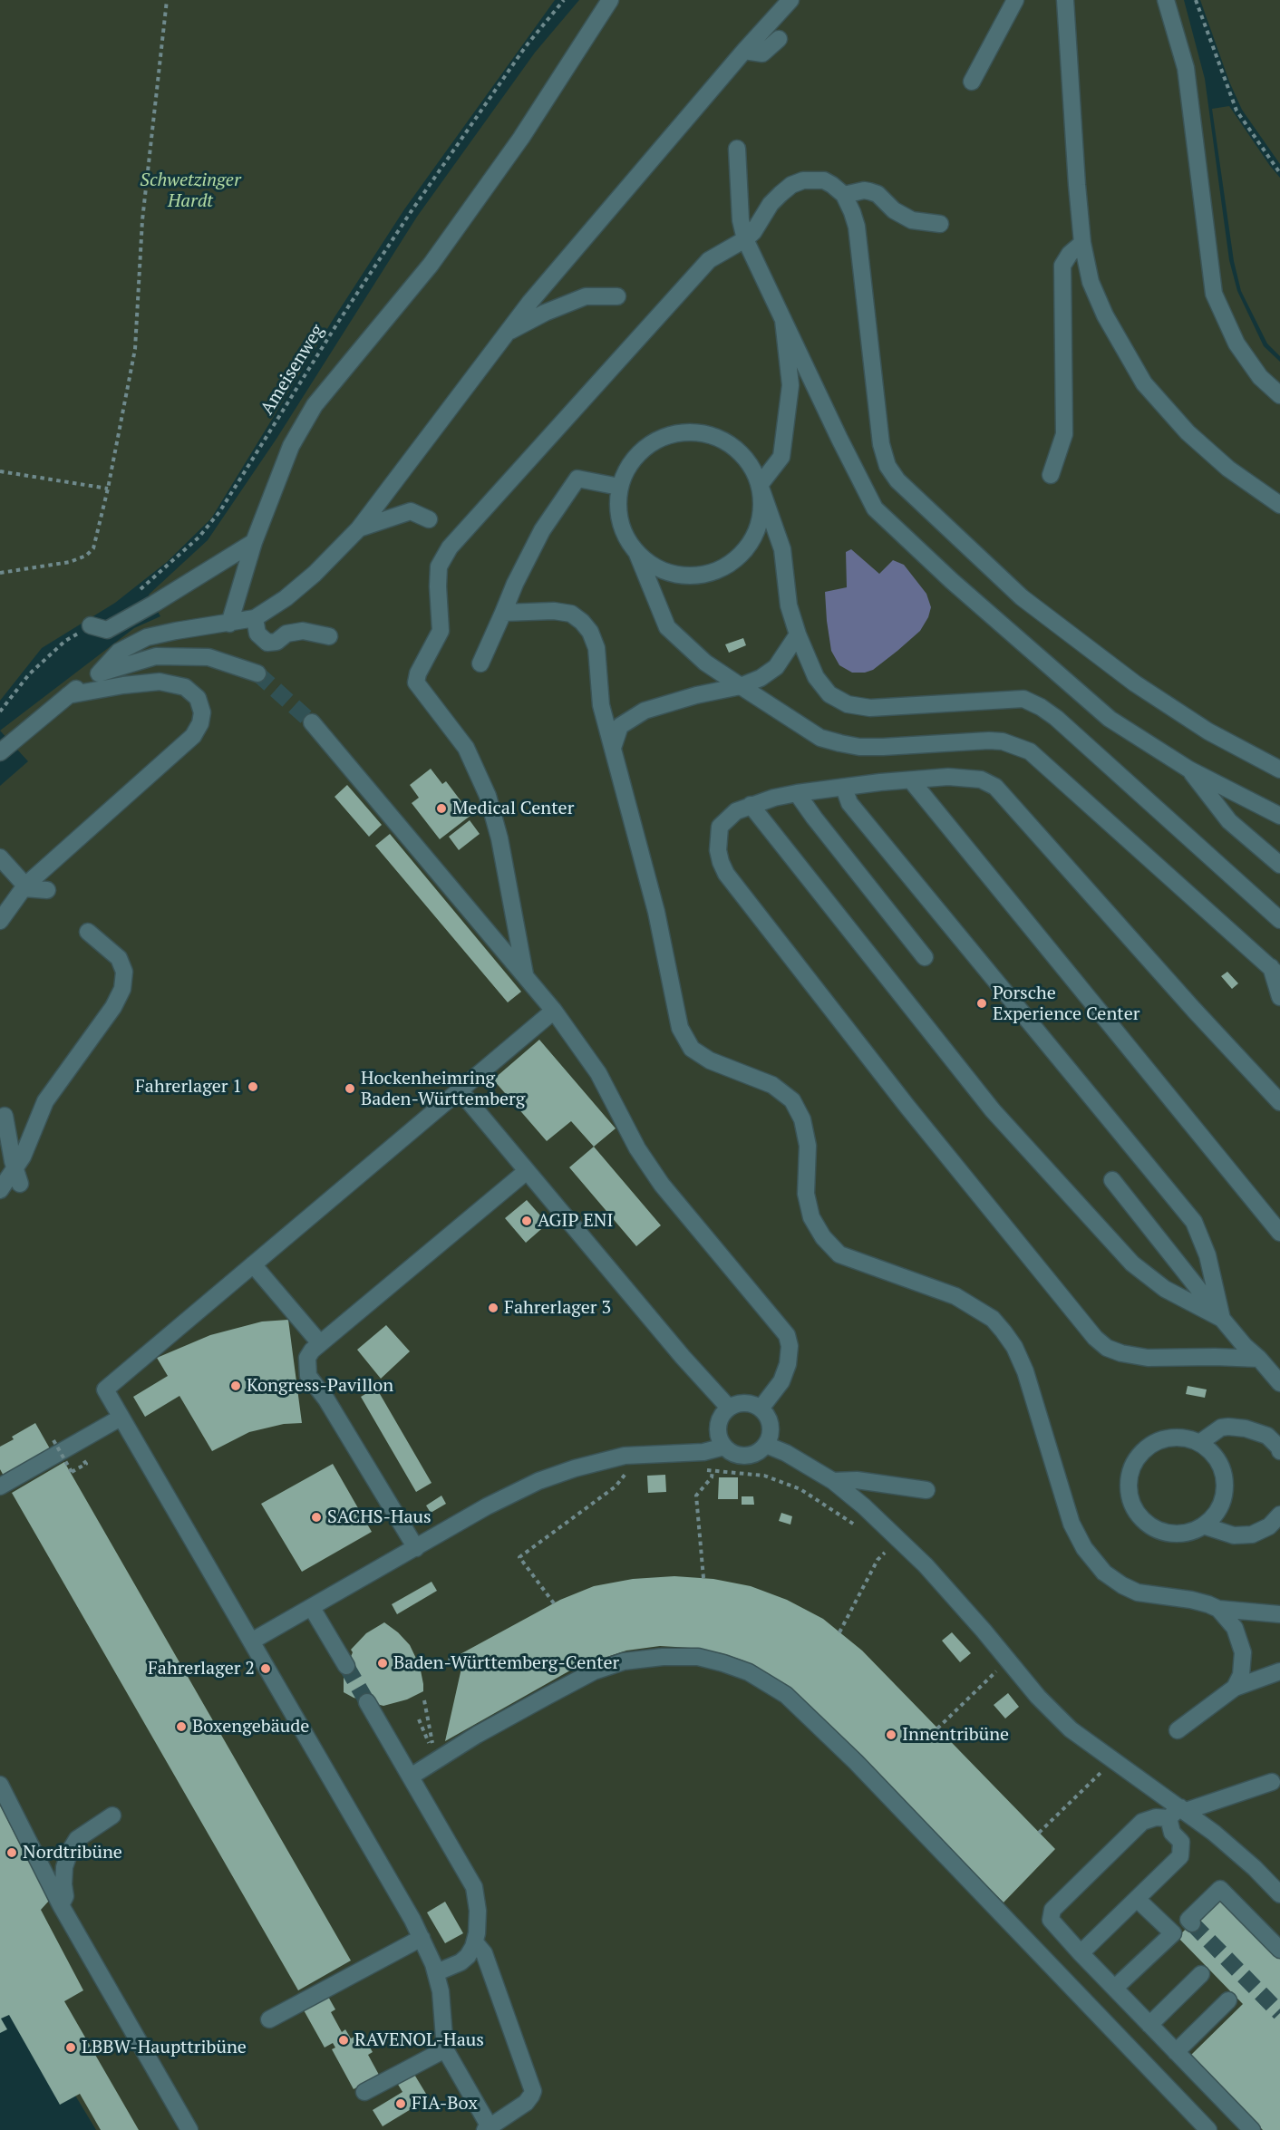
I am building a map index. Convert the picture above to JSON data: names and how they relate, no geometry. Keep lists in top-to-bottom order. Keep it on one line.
{"streets":{"path":["Ameisenweg"]},"parks":["Schwetzinger Hardt"],"places":["Medical Center","Porsche Experience Center","Fahrerlager 1","Hockenheimring Baden-Württemberg","AGIP ENI","Fahrerlager 3","Kongress-Pavillon","SACHS-Haus","Baden-Württemberg-Center","Fahrerlager 2","Boxengebäude","Innentribüne","Nordtribüne","RAVENOL-Haus","LBBW-Haupttribüne","FIA-Box"]}
